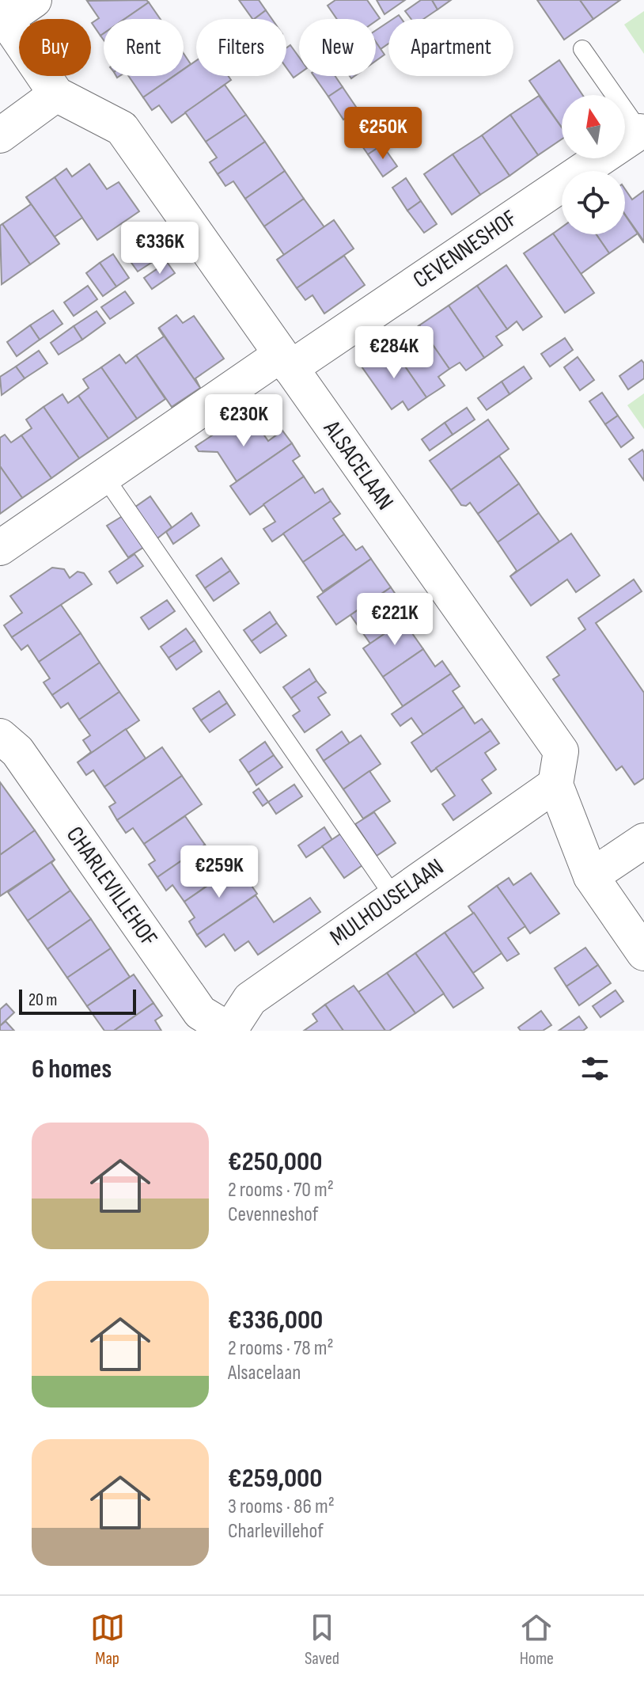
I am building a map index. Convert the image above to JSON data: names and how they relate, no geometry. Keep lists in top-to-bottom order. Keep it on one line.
{"streets":{"street":["CEVENNESHOF","ALSACELAAN","CHARLEVILLEHOF","MULHOUSELAAN"]},"crossings":[["CEVENNESHOF","ALSACELAAN"],["ALSACELAAN","MULHOUSELAAN"],["CHARLEVILLEHOF","MULHOUSELAAN"]],"scale_bar":"20 m","north":"top","page":{"chip":["Buy","Rent","Filters","New","Apartment"],"price":["€250K","€336K","€284K","€230K","€221K","€259K"],"scale":"20 m","heading":"6 homes","list":[{"name":"€250,000","note":"2 rooms · 70 m² · Cevenneshof"},{"name":"€336,000","note":"2 rooms · 78 m² · Alsacelaan"},{"name":"€259,000","note":"3 rooms · 86 m² · Charlevillehof"}],"tabs":["Map","Saved","Home"]}}
